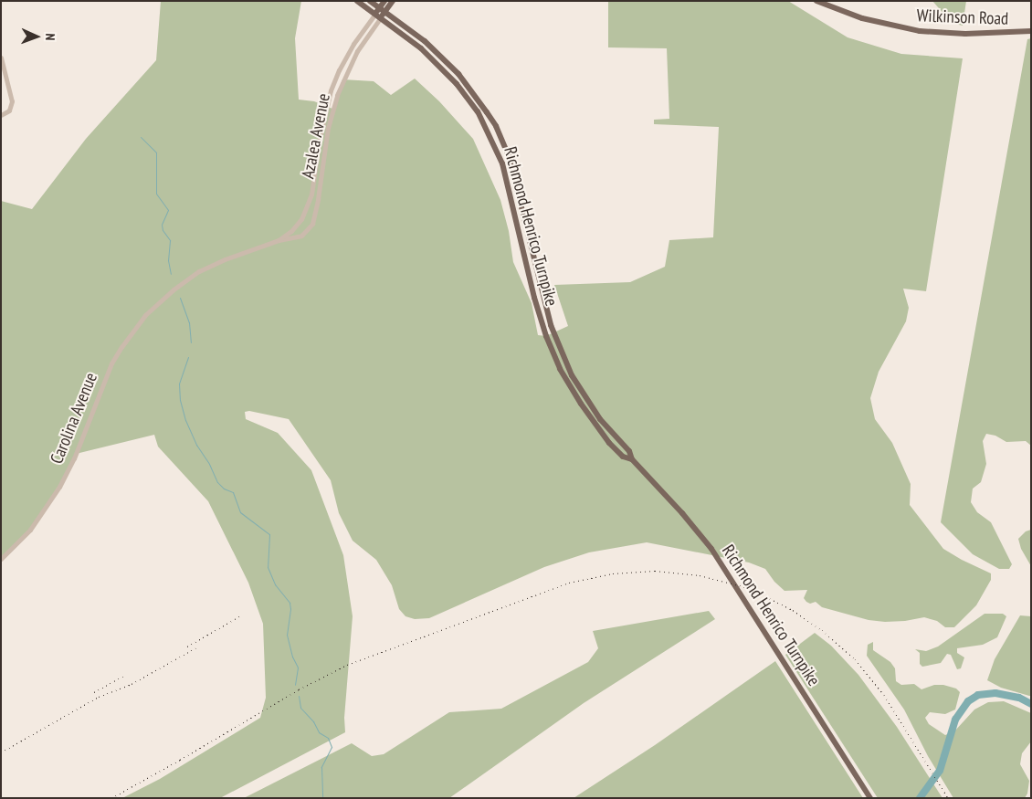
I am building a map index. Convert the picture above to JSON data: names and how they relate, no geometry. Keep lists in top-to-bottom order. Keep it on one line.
{"streets":{"main road":["Wilkinson Road","Azalea Avenue","Richmond Henrico Turnpike"],"street":["Carolina Avenue"]},"crossings":[["Azalea Avenue","Richmond Henrico Turnpike"],["Azalea Avenue","Carolina Avenue"]],"north":"right"}
